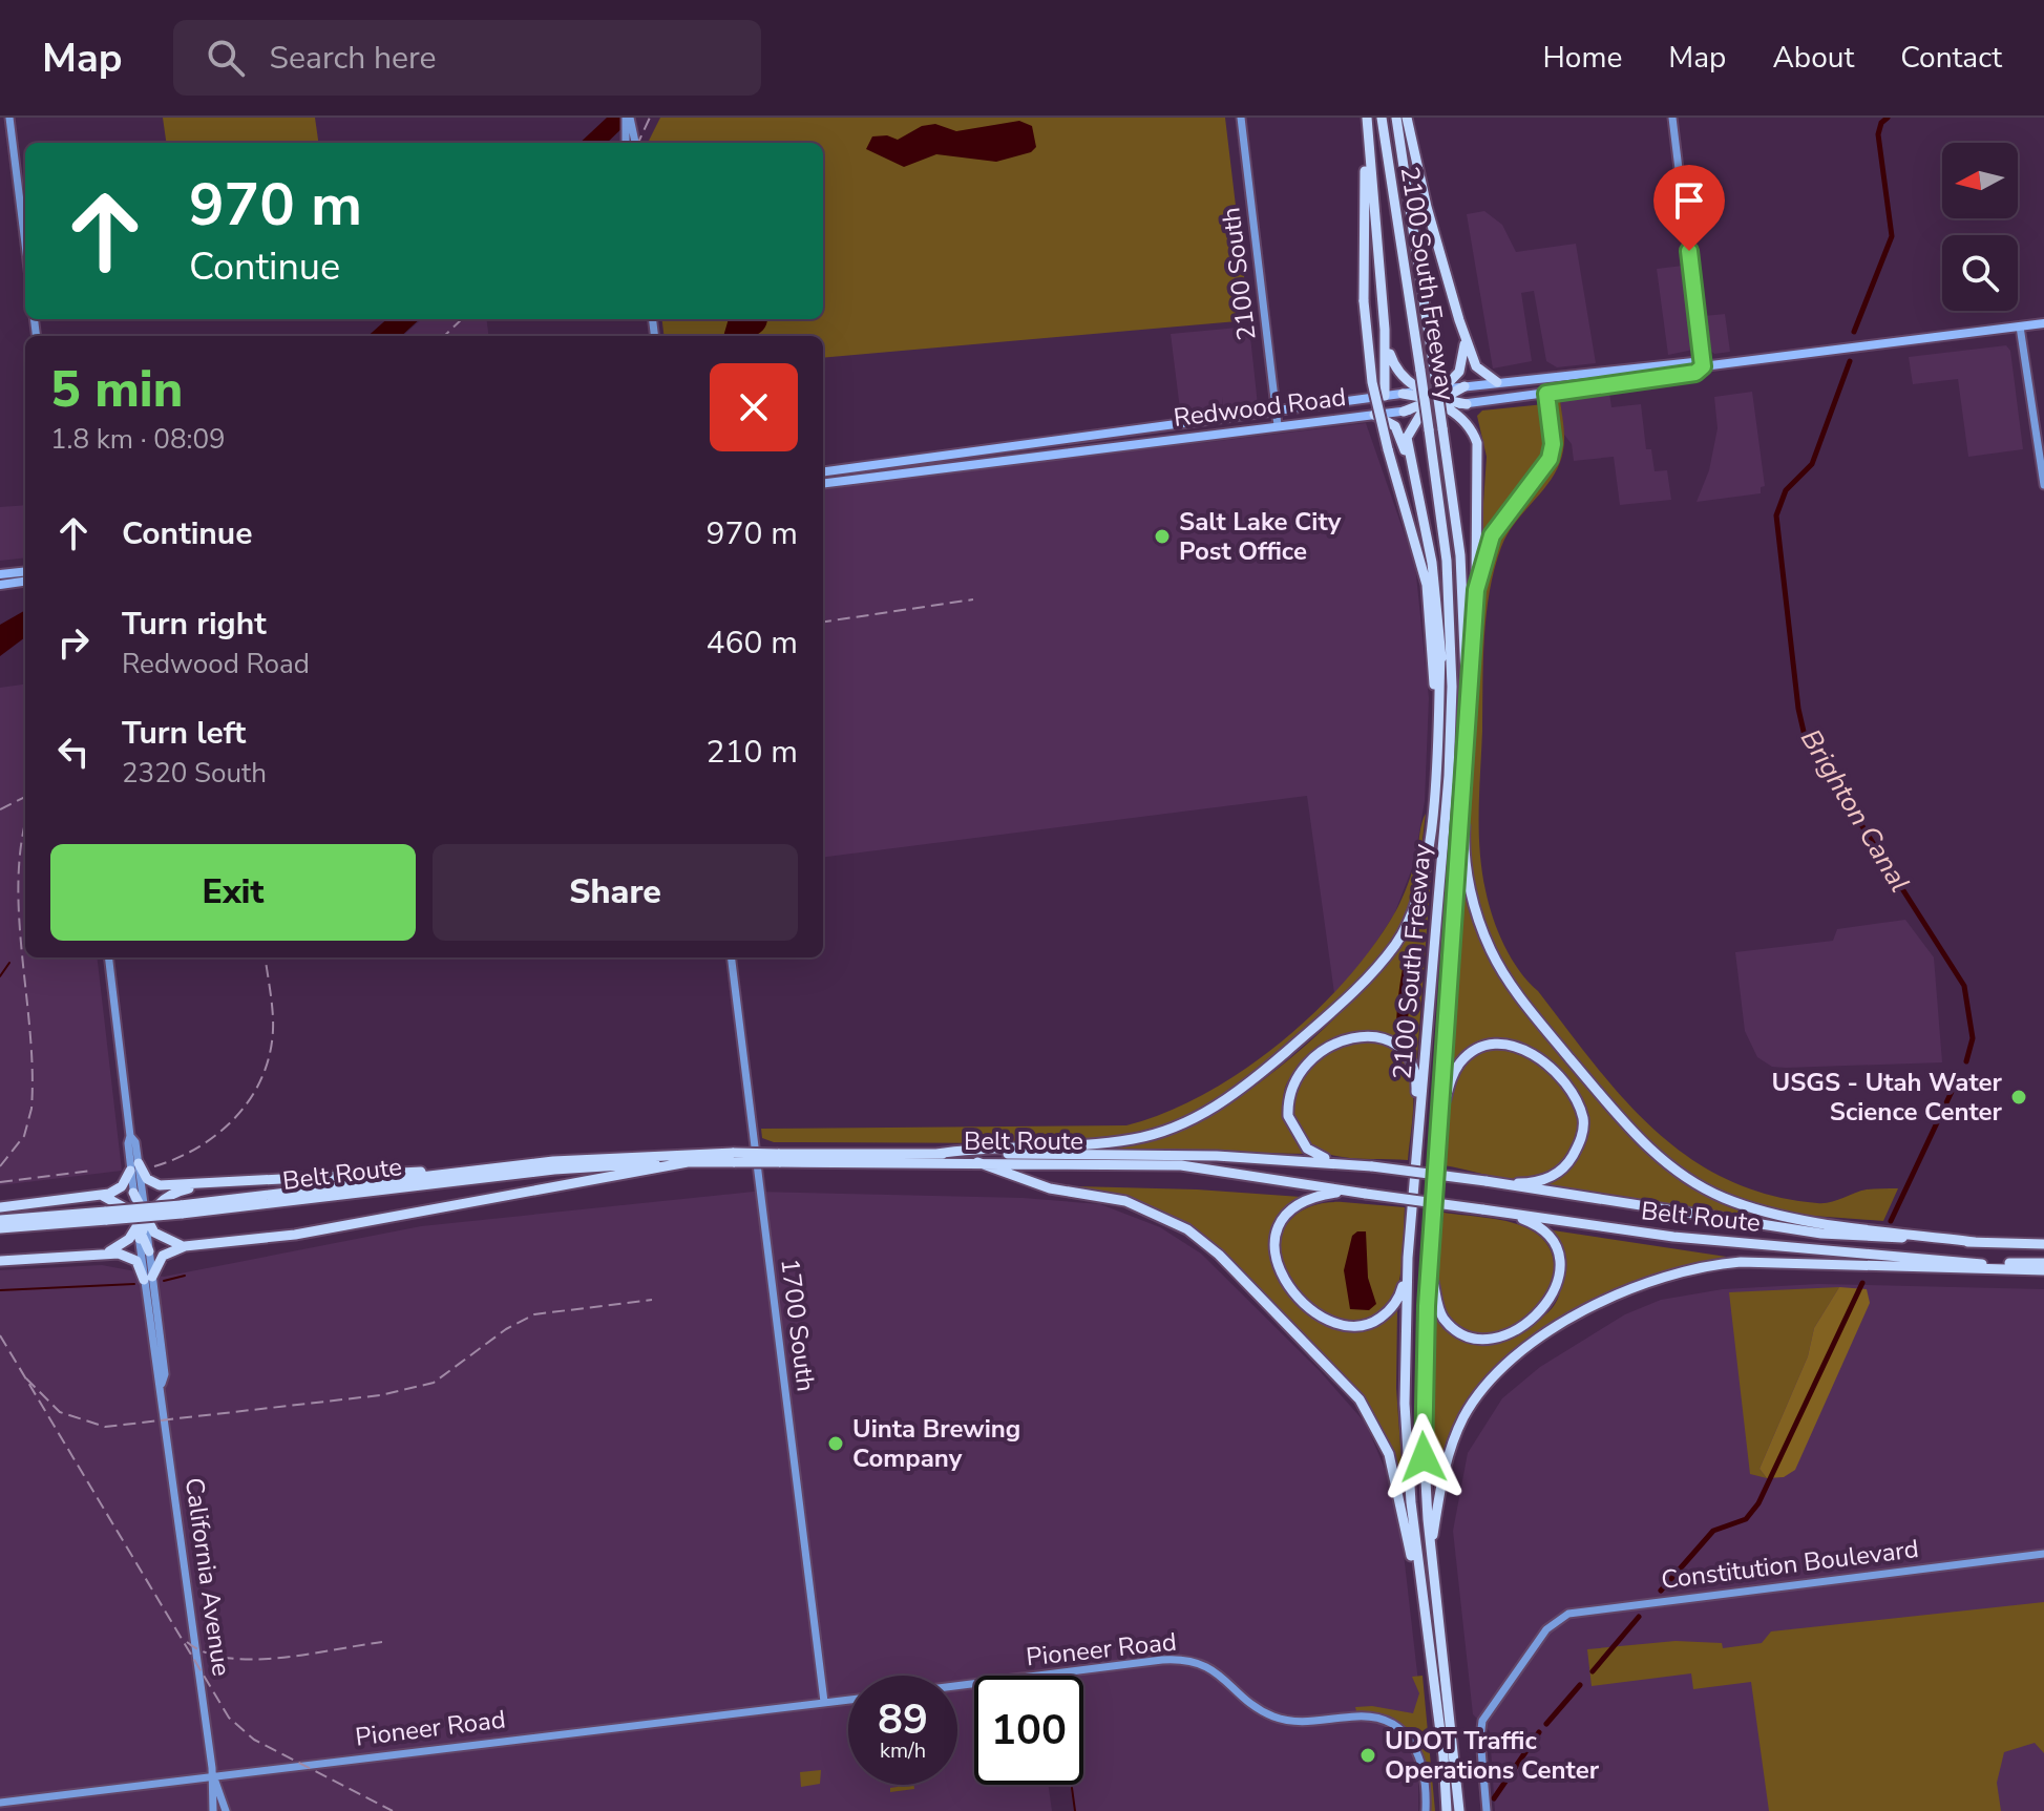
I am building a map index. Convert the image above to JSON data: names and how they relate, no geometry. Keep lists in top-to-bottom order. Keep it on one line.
{"streets":{"highway":["2100 South Freeway","Belt Route"],"main road":["Redwood Road"],"street":["2100 South","1700 South","Constitution Boulevard","California Avenue","Pioneer Road"]},"crossings":[["2100 South","Redwood Road"],["1700 South","Pioneer Road"],["California Avenue","Pioneer Road"]],"water":["Brighton Canal"],"places":["Salt Lake City Post Office","USGS - Utah Water Science Center","Uinta Brewing Company","UDOT Traffic Operations Center"],"north":"left","page":{"header":"Map","search":"Search here","nav":["Home","Map","About","Contact"],"turn":["970 m","Continue"],"heading":["5 min","1.8 km · 08:09"],"list":[{"name":"Continue","value":"970 m"},{"name":"Turn right","note":"Redwood Road","value":"460 m"},{"name":"Turn left","note":"2320 South","value":"210 m"}],"buttons":["Exit","Share"],"speed":"89 km/h","limit":"100"}}
